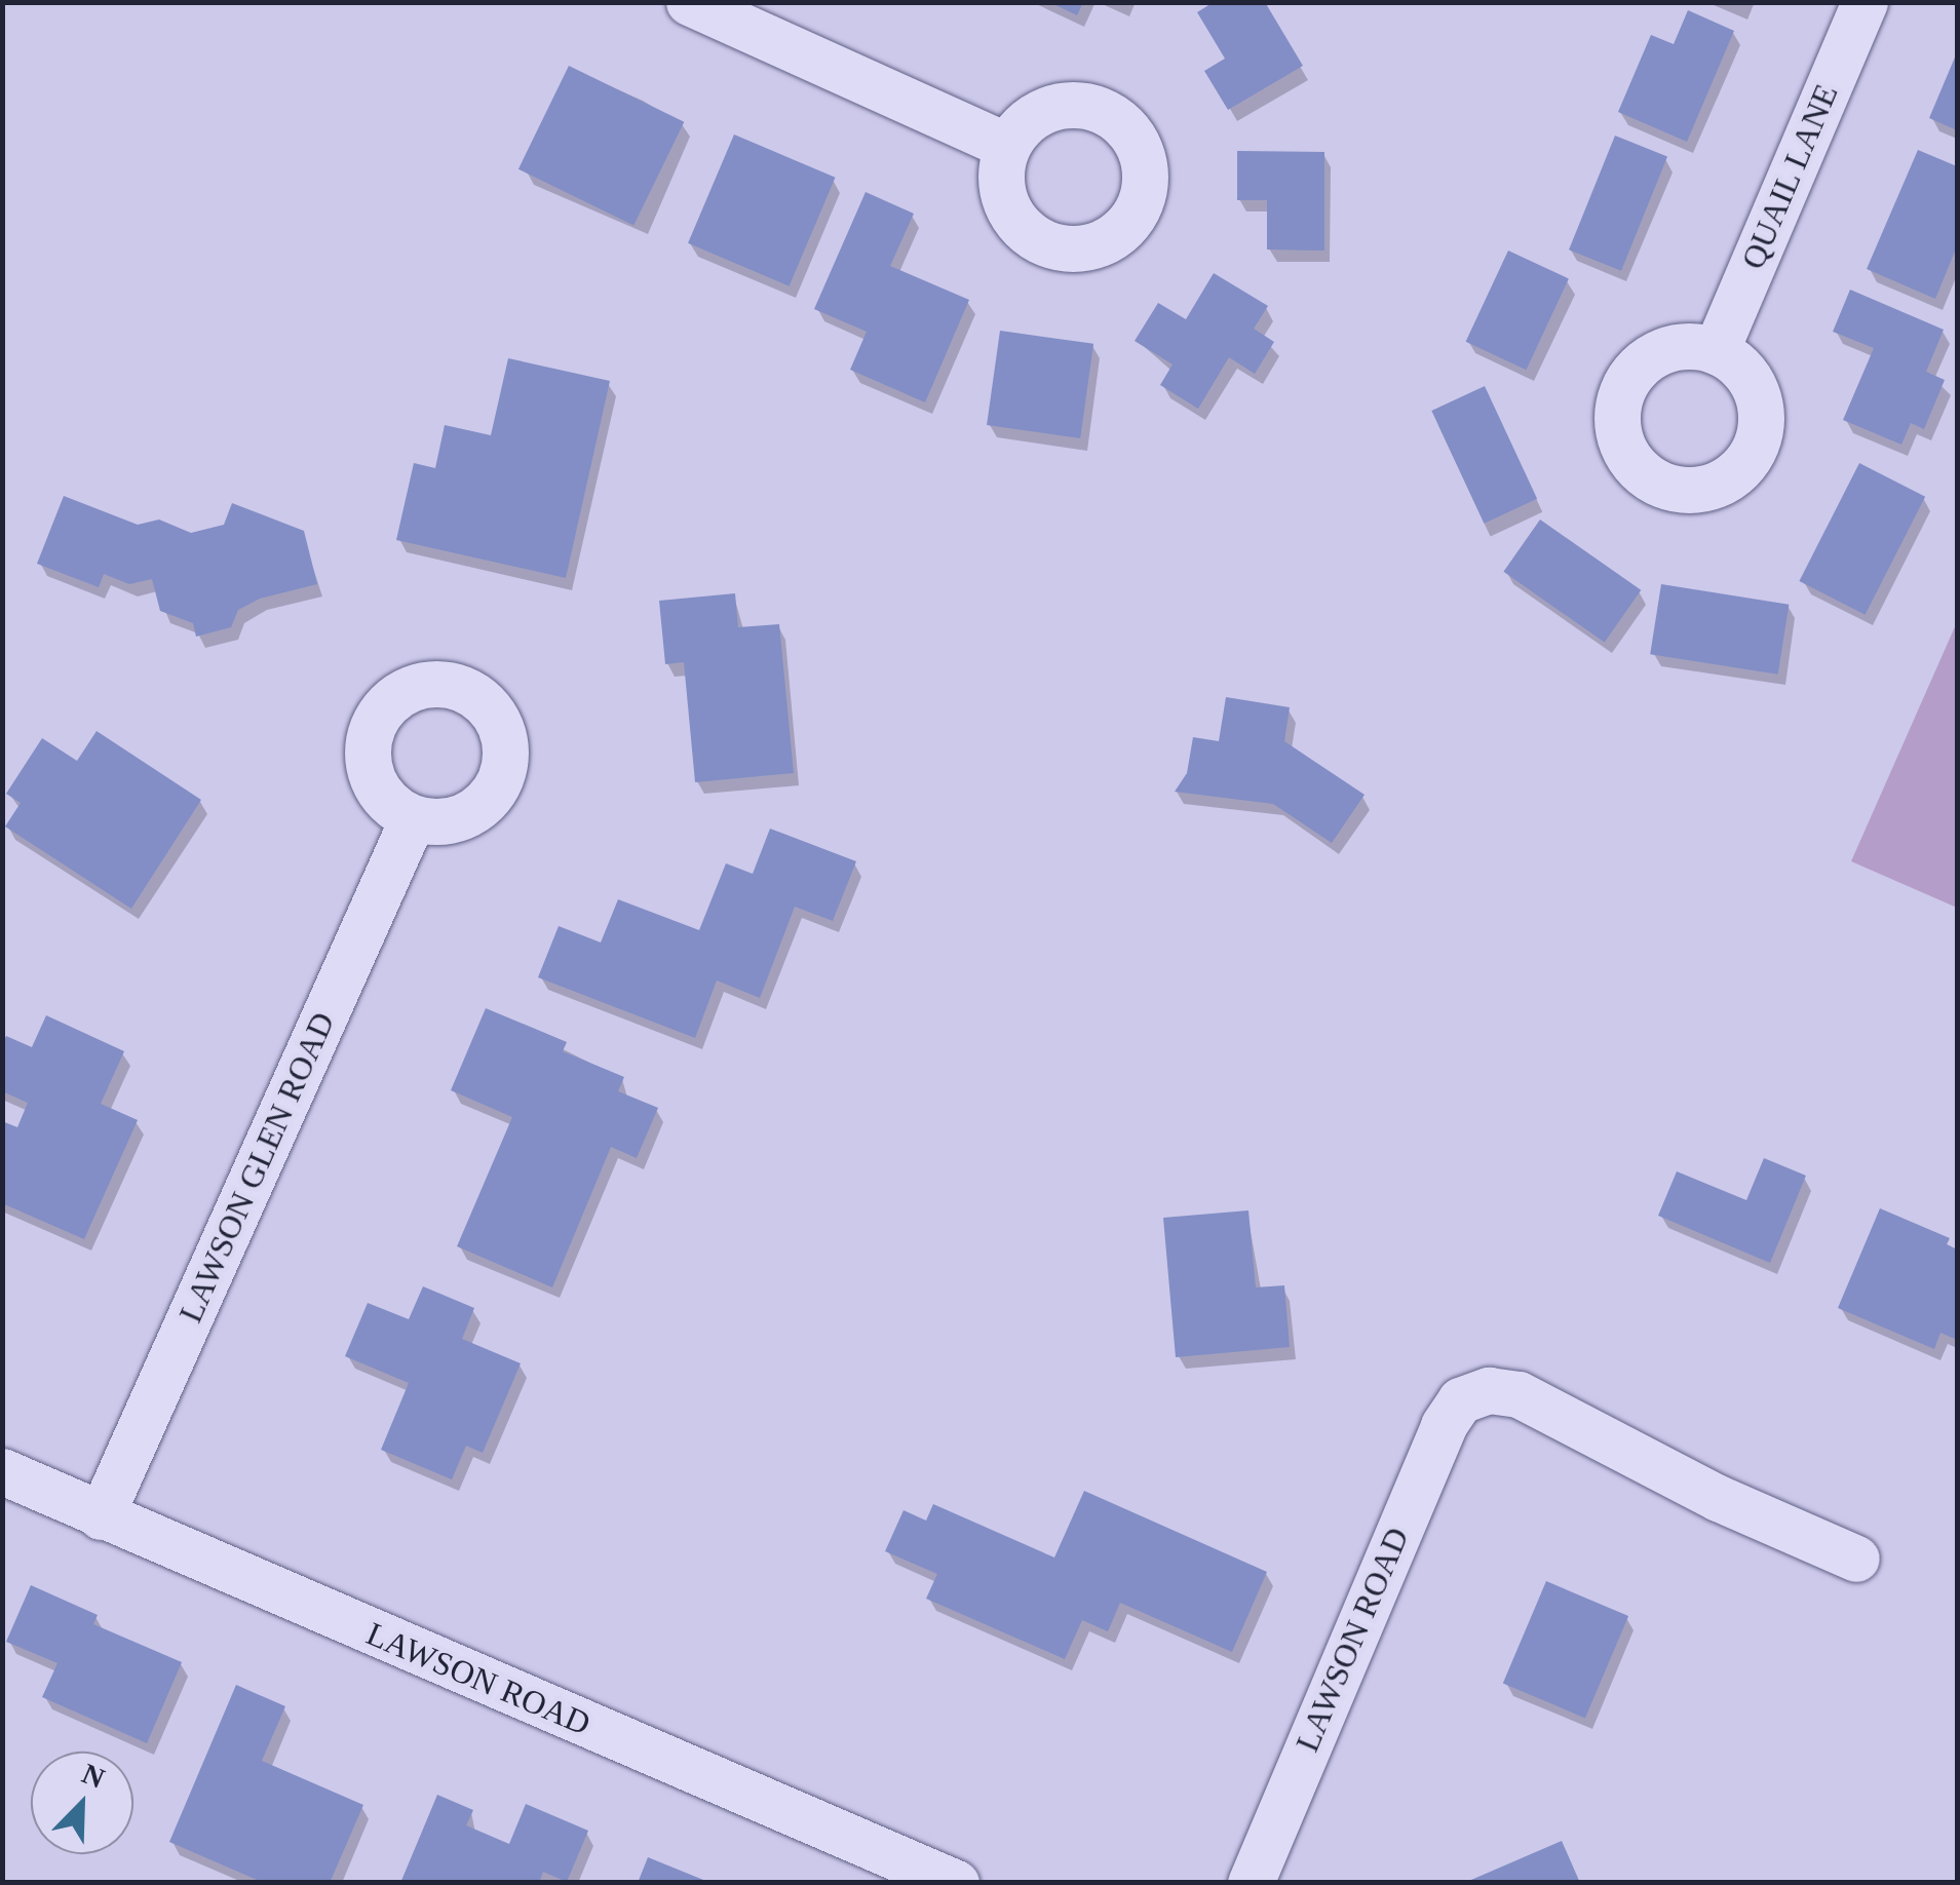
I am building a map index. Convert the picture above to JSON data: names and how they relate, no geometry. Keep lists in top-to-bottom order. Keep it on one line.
{"streets":{"street":["QUAIL LANE","LAWSON GLEN ROAD","LAWSON ROAD"]},"crossings":[["LAWSON GLEN ROAD","LAWSON ROAD"]],"north":"top right"}
